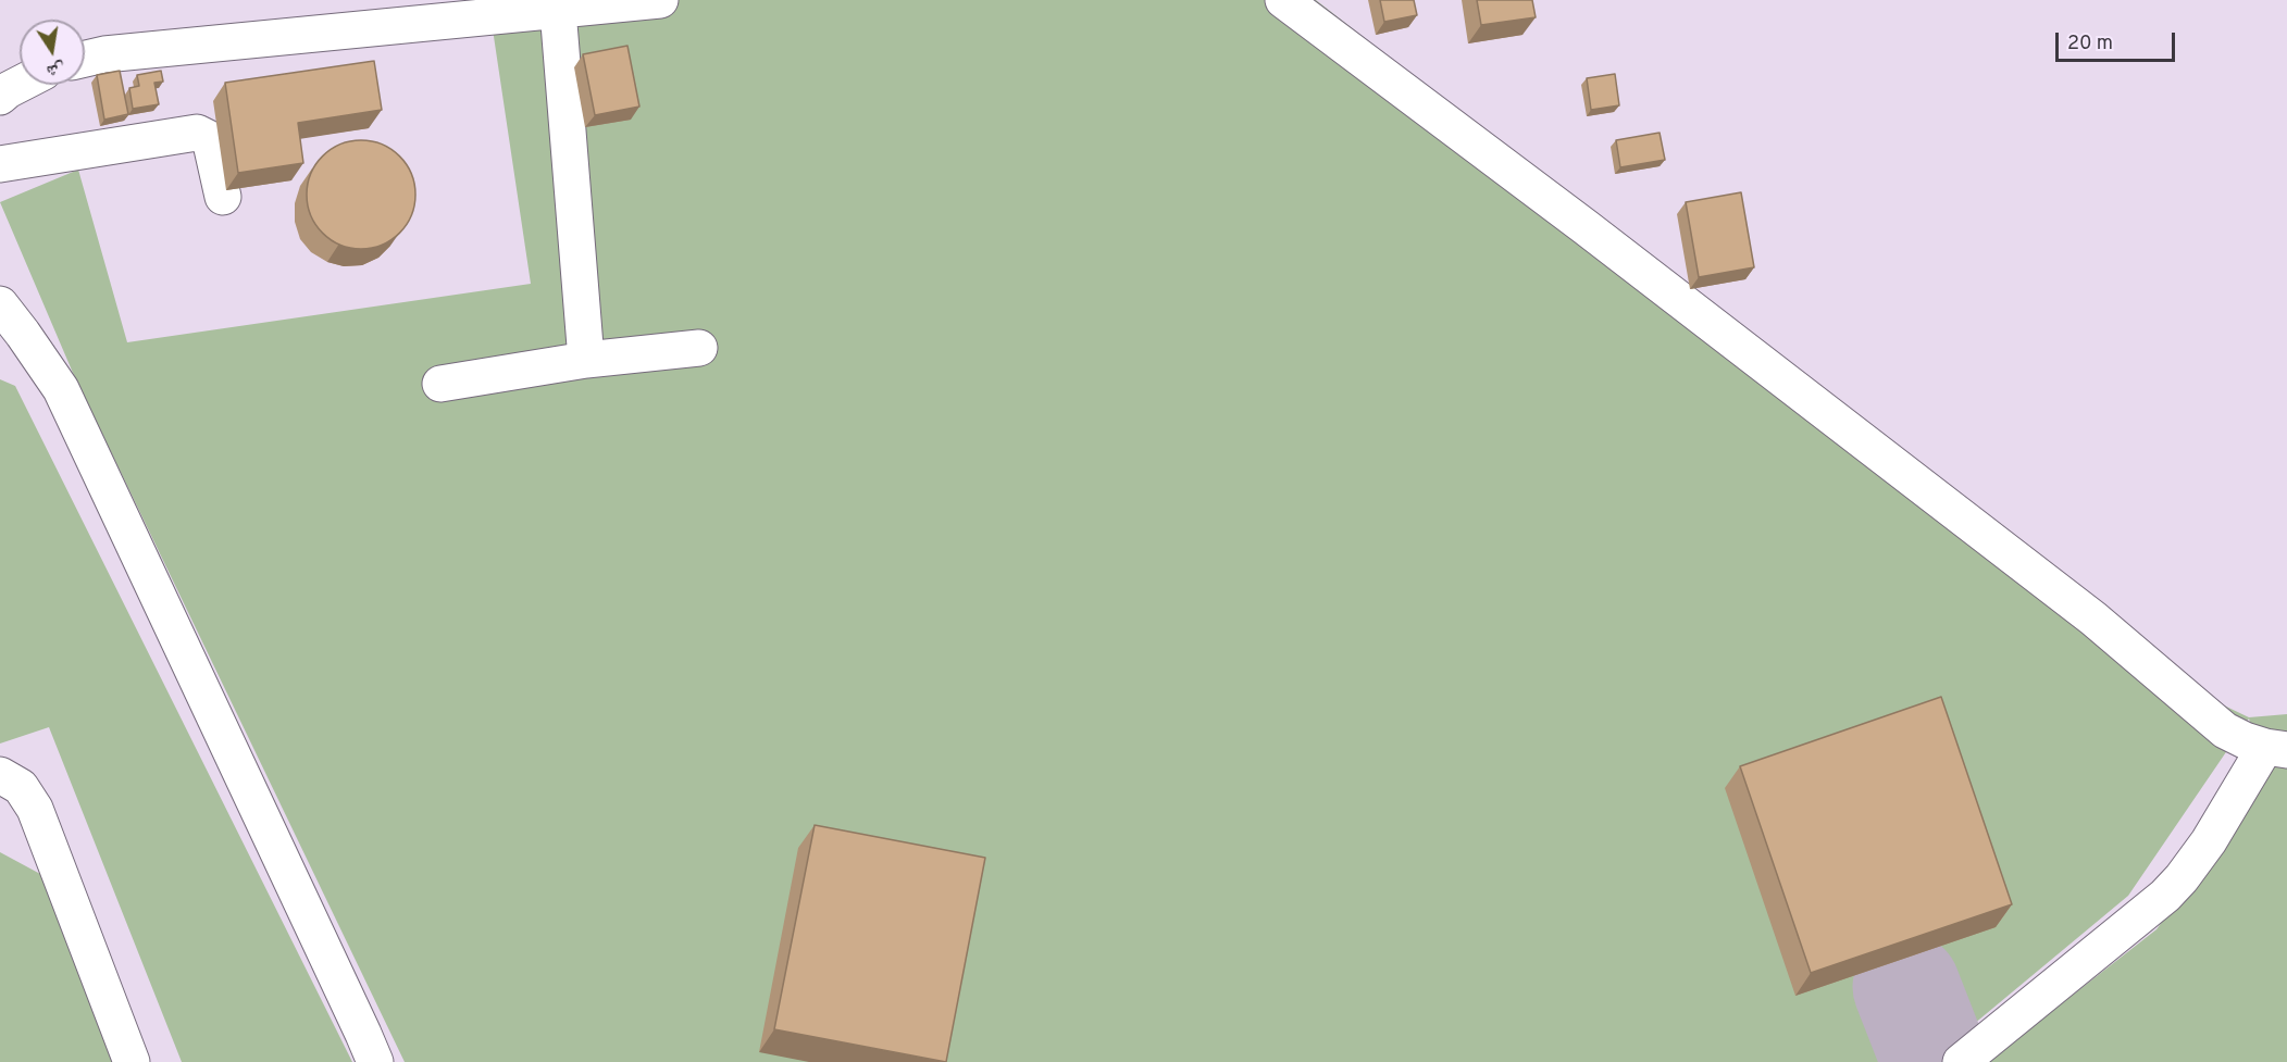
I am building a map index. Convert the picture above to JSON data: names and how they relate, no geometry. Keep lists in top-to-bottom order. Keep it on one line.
{"scale_bar":"20 m","north":"bottom"}
